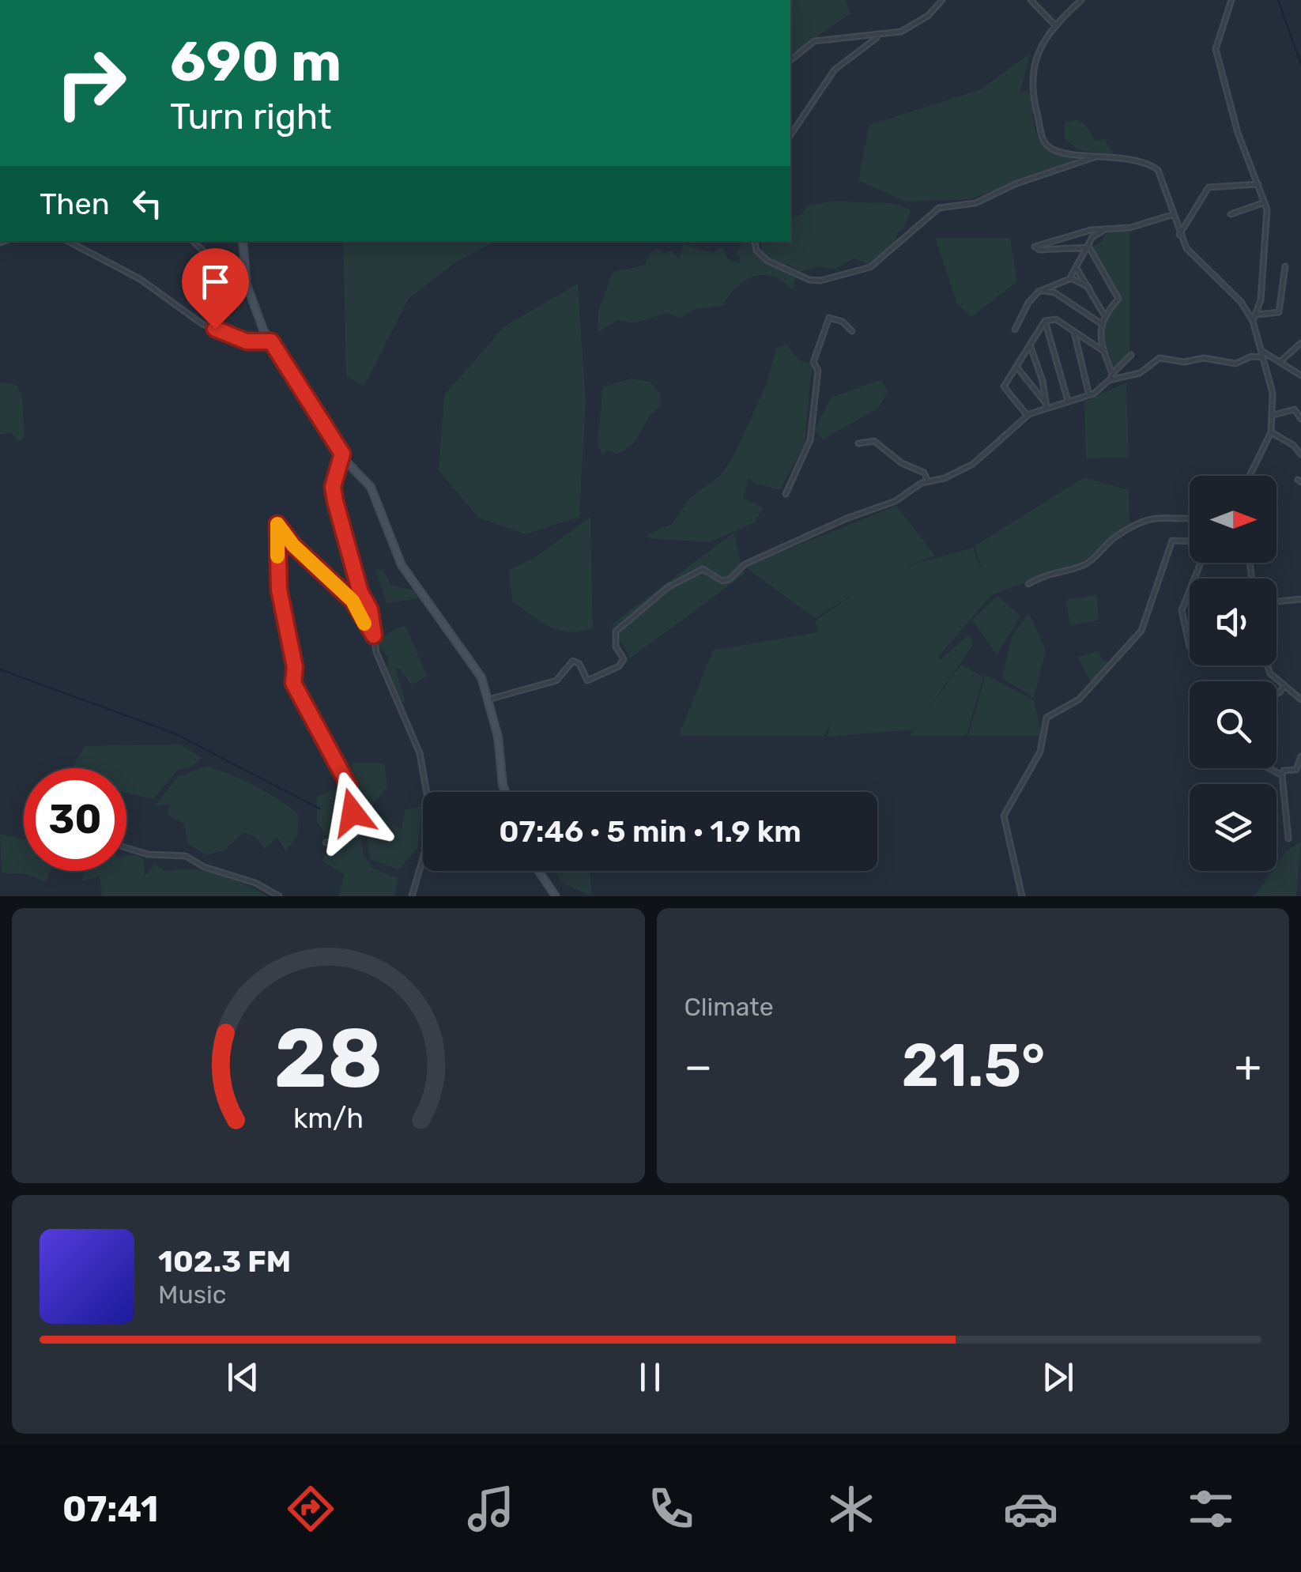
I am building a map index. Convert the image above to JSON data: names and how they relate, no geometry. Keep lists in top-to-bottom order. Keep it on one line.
{"north":"right","page":{"turn":["690 m","Turn right"],"then":"Then","limit":"30","trip":"07:46 · 5 min · 1.9 km","tile":"Climate","heat":["−","21.5°","+"],"song":["102.3 FM","Music"],"tabs":"07:41","gauge":["28","km/h"]}}
